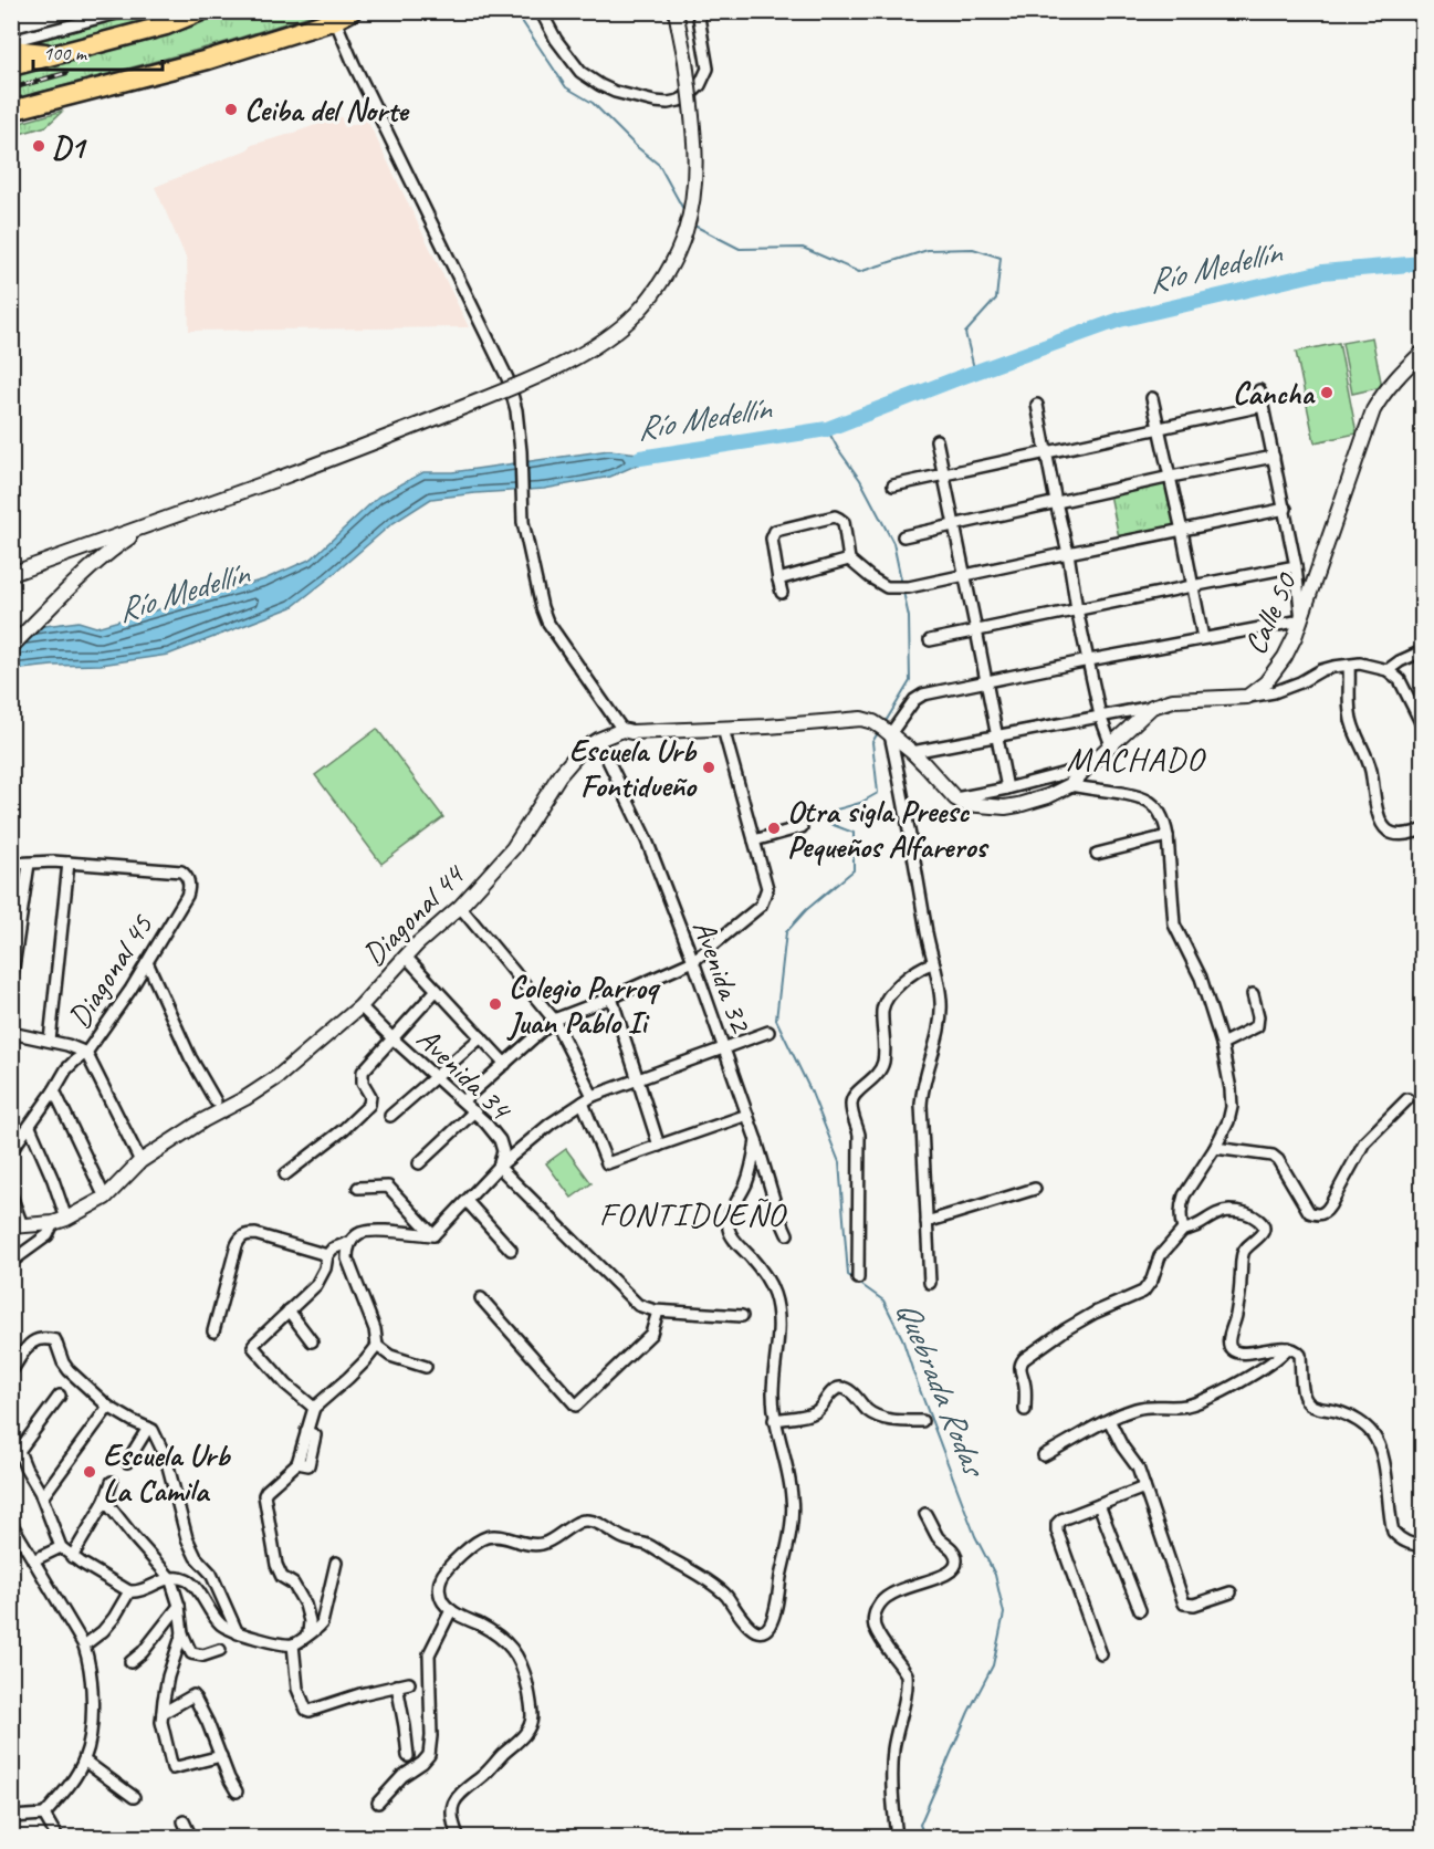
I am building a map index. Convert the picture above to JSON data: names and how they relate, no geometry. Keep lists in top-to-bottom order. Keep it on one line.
{"streets":{"main road":["Calle 50","Diagonal 44"],"street":["Diagonal 45","Avenida 32","Avenida 34"]},"crossings":[["Diagonal 44","Avenida 32"],["Diagonal 44","Avenida 34"]],"districts":["MACHADO","FONTIDUEÑO"],"water":["Río Medellín","Quebrada Rodas"],"places":["Ceiba del Norte","D1","Cancha","Escuela Urb Fontidueño","Otra sigla Preesc Pequeños Alfareros","Colegio Parroq Juan Pablo Ii","Escuela Urb La Camila"],"scale_bar":"100 m"}
